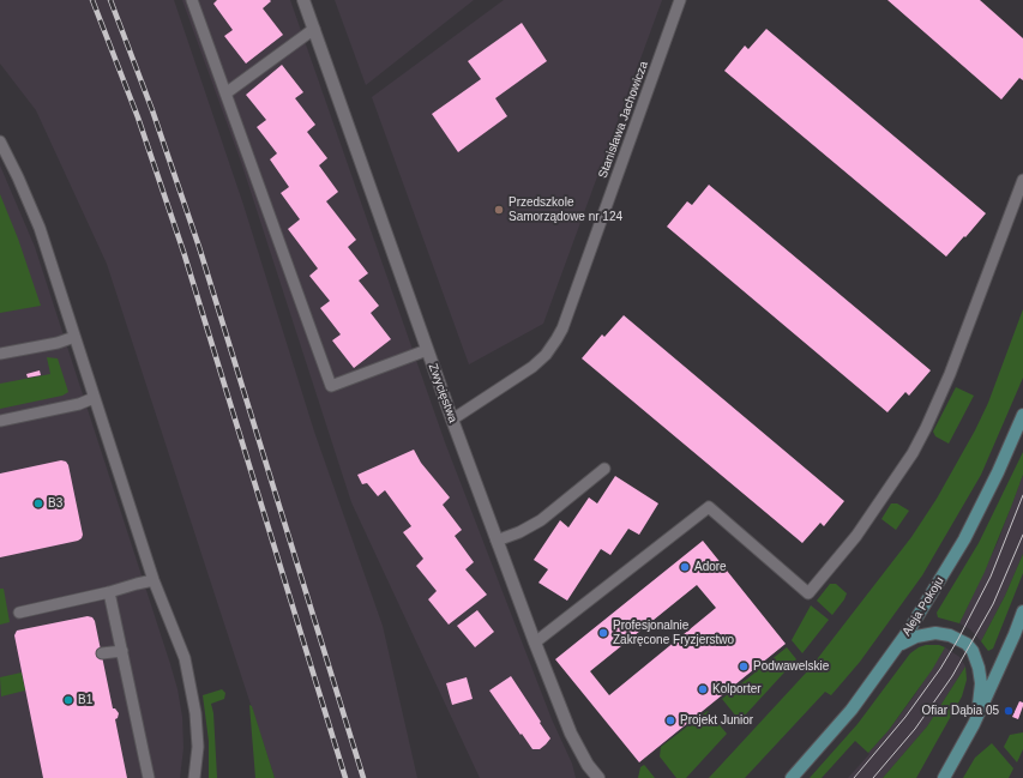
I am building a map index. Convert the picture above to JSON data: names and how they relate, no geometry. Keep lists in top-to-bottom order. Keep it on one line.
{"streets":{"main road":["Aleja Pokoju"],"street":["Zwycięstwa"],"lane":["Stanisława Jachowicza"]},"crossings":[["Stanisława Jachowicza","Zwycięstwa"]],"places":["Przedszkole Samorządowe nr 124","B3","Adore","Profesjonalnie Zakręcone Fryzjerstwo","Podwawelskie","Kolporter","B1","Ofiar Dąbia 05","Projekt Junior"]}
